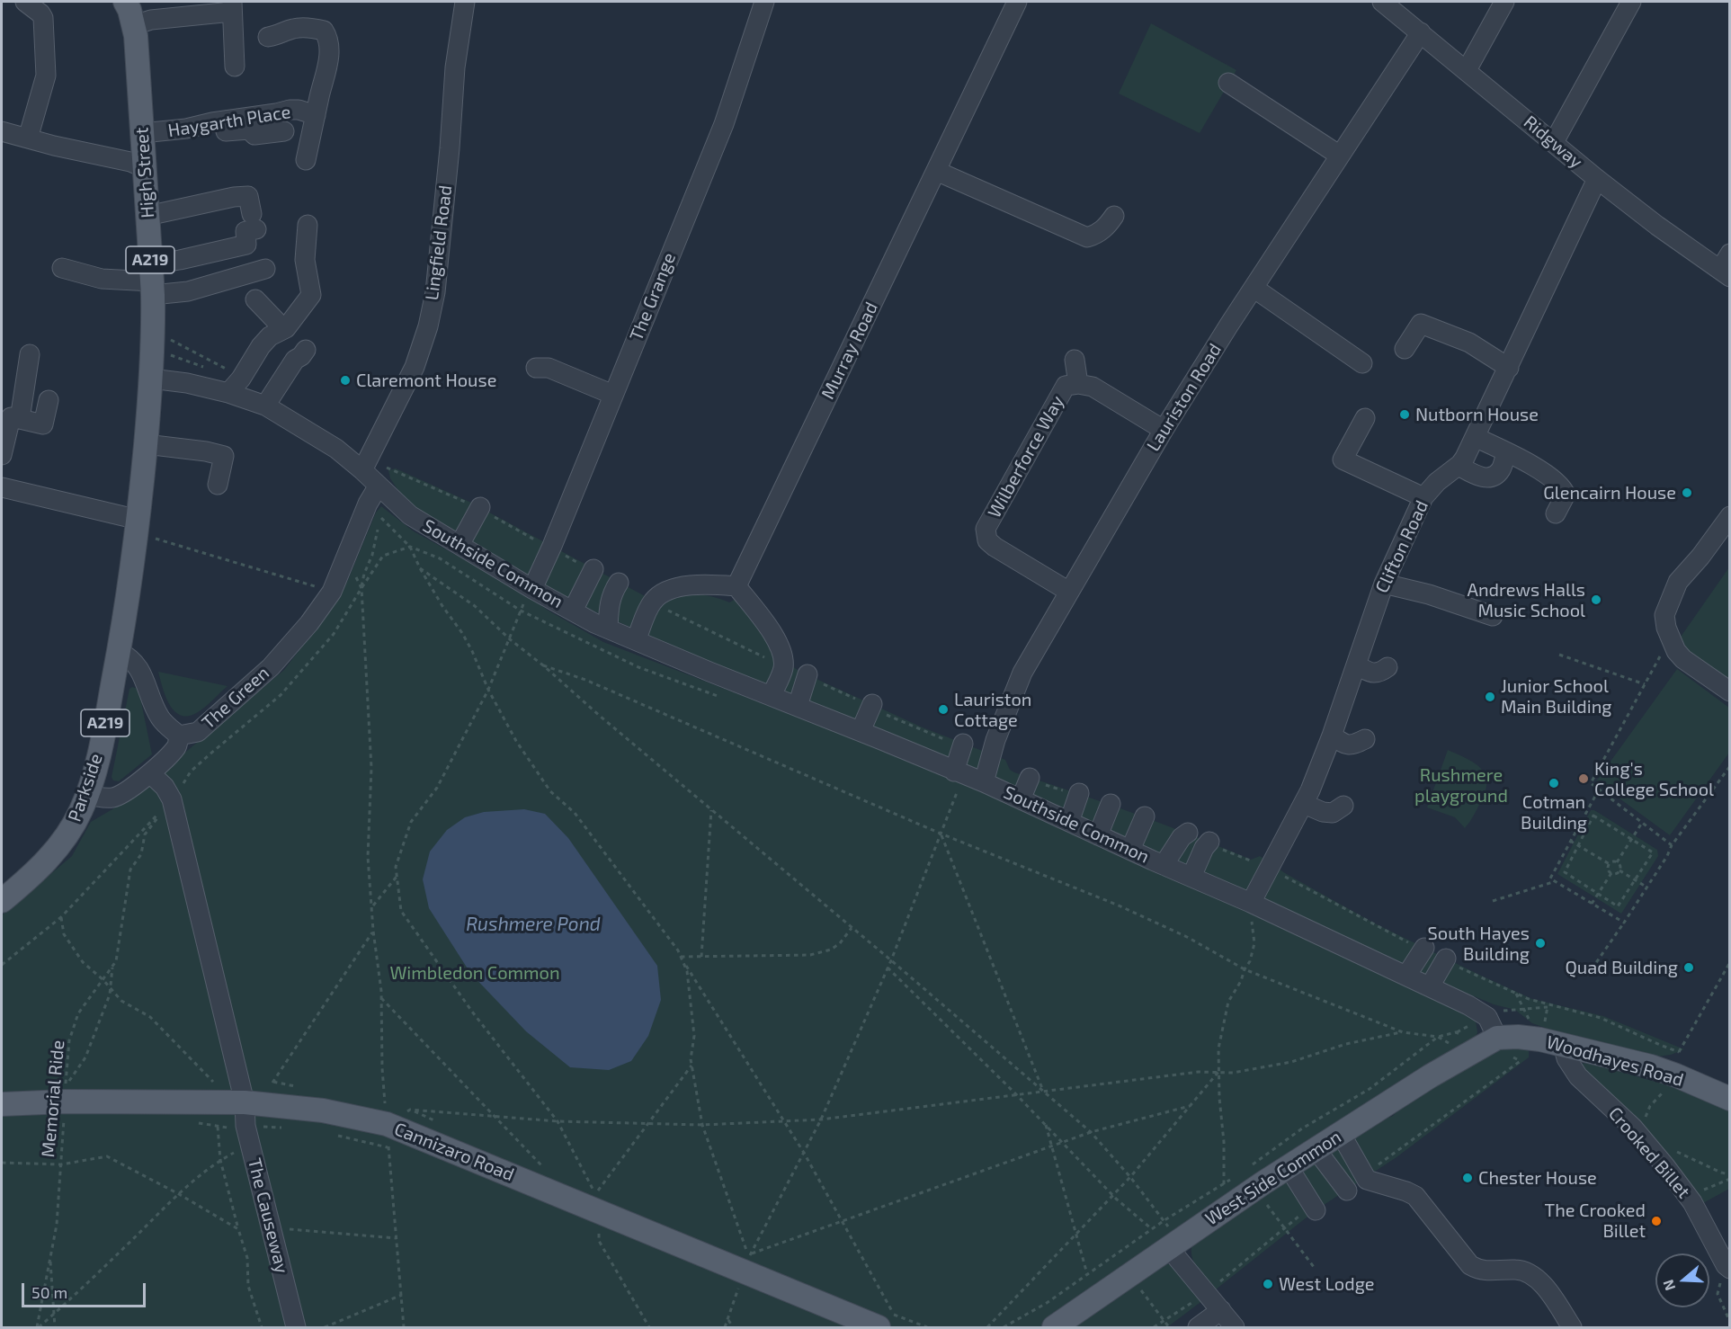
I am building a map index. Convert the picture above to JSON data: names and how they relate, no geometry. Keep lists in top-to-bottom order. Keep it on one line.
{"streets":{"main road":["High Street","A219","Parkside","Woodhayes Road","Cannizaro Road","West Side Common"],"street":["Haygarth Place","Ridgway","Lingfield Road","The Grange","Murray Road","Lauriston Road","Wilberforce Way","Clifton Road","Southside Common","The Green","Crooked Billet","The Causeway"],"path":["Memorial Ride"]},"crossings":[["Haygarth Place","High Street"],["Ridgway","Lauriston Road"],["Ridgway","Clifton Road"],["High Street","Parkside"],["Lingfield Road","Southside Common"],["The Grange","Southside Common"],["Lauriston Road","Wilberforce Way"],["Lauriston Road","Southside Common"],["Clifton Road","Southside Common"],["Southside Common","The Green"],["The Green","Parkside"],["Woodhayes Road","Crooked Billet"],["Woodhayes Road","West Side Common"],["Memorial Ride","Cannizaro Road"],["Memorial Ride","The Causeway"],["Cannizaro Road","The Causeway"]],"water":["Rushmere Pond"],"parks":["Rushmere playground","Wimbledon Common"],"places":["Claremont House","Nutborn House","Glencairn House","Andrews Halls Music School","Junior School Main Building","Lauriston Cottage","King's College School","Cotman Building","South Hayes Building","Quad Building","Chester House","The Crooked Billet","West Lodge"],"scale_bar":"50 m","north":"left"}
